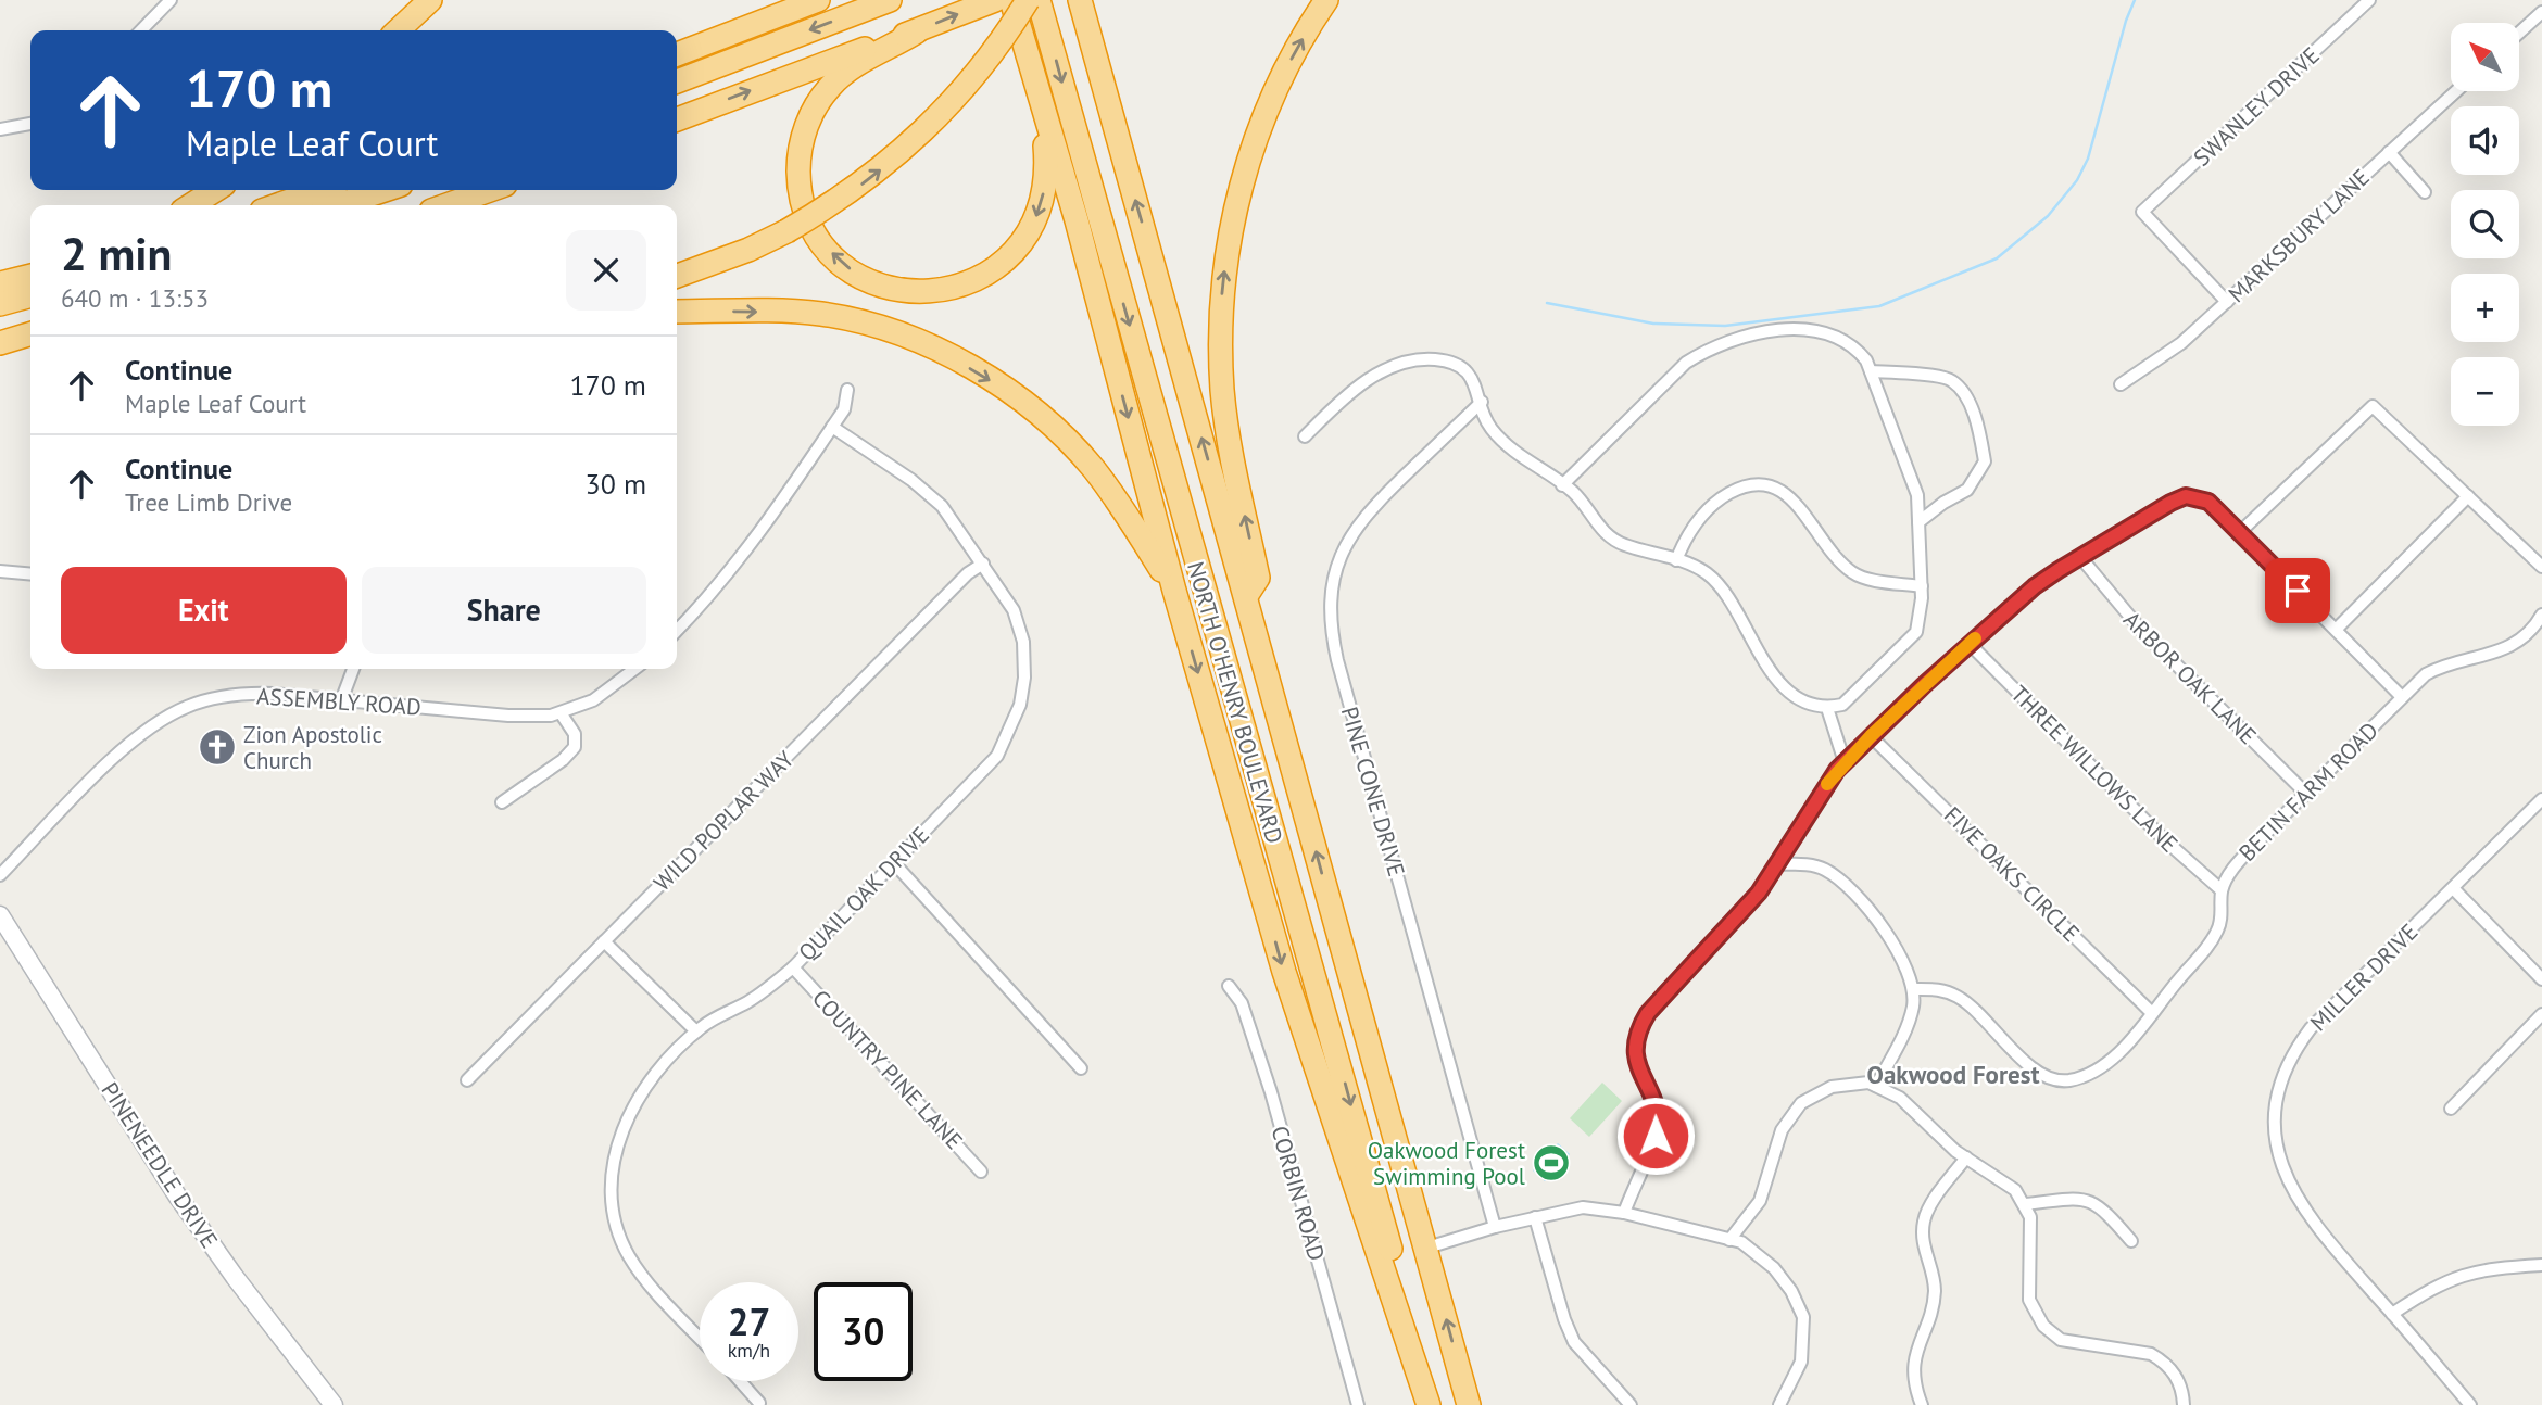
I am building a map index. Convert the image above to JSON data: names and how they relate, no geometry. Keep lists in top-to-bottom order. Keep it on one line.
{"streets":{"highway":["NORTH O'HENRY BOULEVARD"],"street":["SWANLEY DRIVE","MARKSBURY LANE","ARBOR OAK LANE","ASSEMBLY ROAD","THREE WILLOWS LANE","PINE CONE DRIVE","BETIN FARM ROAD","WILD POPLAR WAY","FIVE OAKS CIRCLE","QUAIL OAK DRIVE","MILLER DRIVE","COUNTRY PINE LANE","PINENEEDLE DRIVE","CORBIN ROAD"]},"crossings":[["SWANLEY DRIVE","MARKSBURY LANE"],["ARBOR OAK LANE","BETIN FARM ROAD"],["THREE WILLOWS LANE","BETIN FARM ROAD"],["WILD POPLAR WAY","QUAIL OAK DRIVE"],["QUAIL OAK DRIVE","COUNTRY PINE LANE"]],"districts":["Oakwood Forest"],"places":{"church":["Zion Apostolic Church"],"sports":["Oakwood Forest Swimming Pool"]},"north":"top left","page":{"map_buttons":["+","−"],"turn":["170 m","Maple Leaf Court"],"heading":["2 min","640 m · 13:53"],"list":[{"name":"Continue","note":"Maple Leaf Court","value":"170 m"},{"name":"Continue","note":"Tree Limb Drive","value":"30 m"}],"buttons":["Exit","Share"],"speed":"27 km/h","limit":"30"}}
